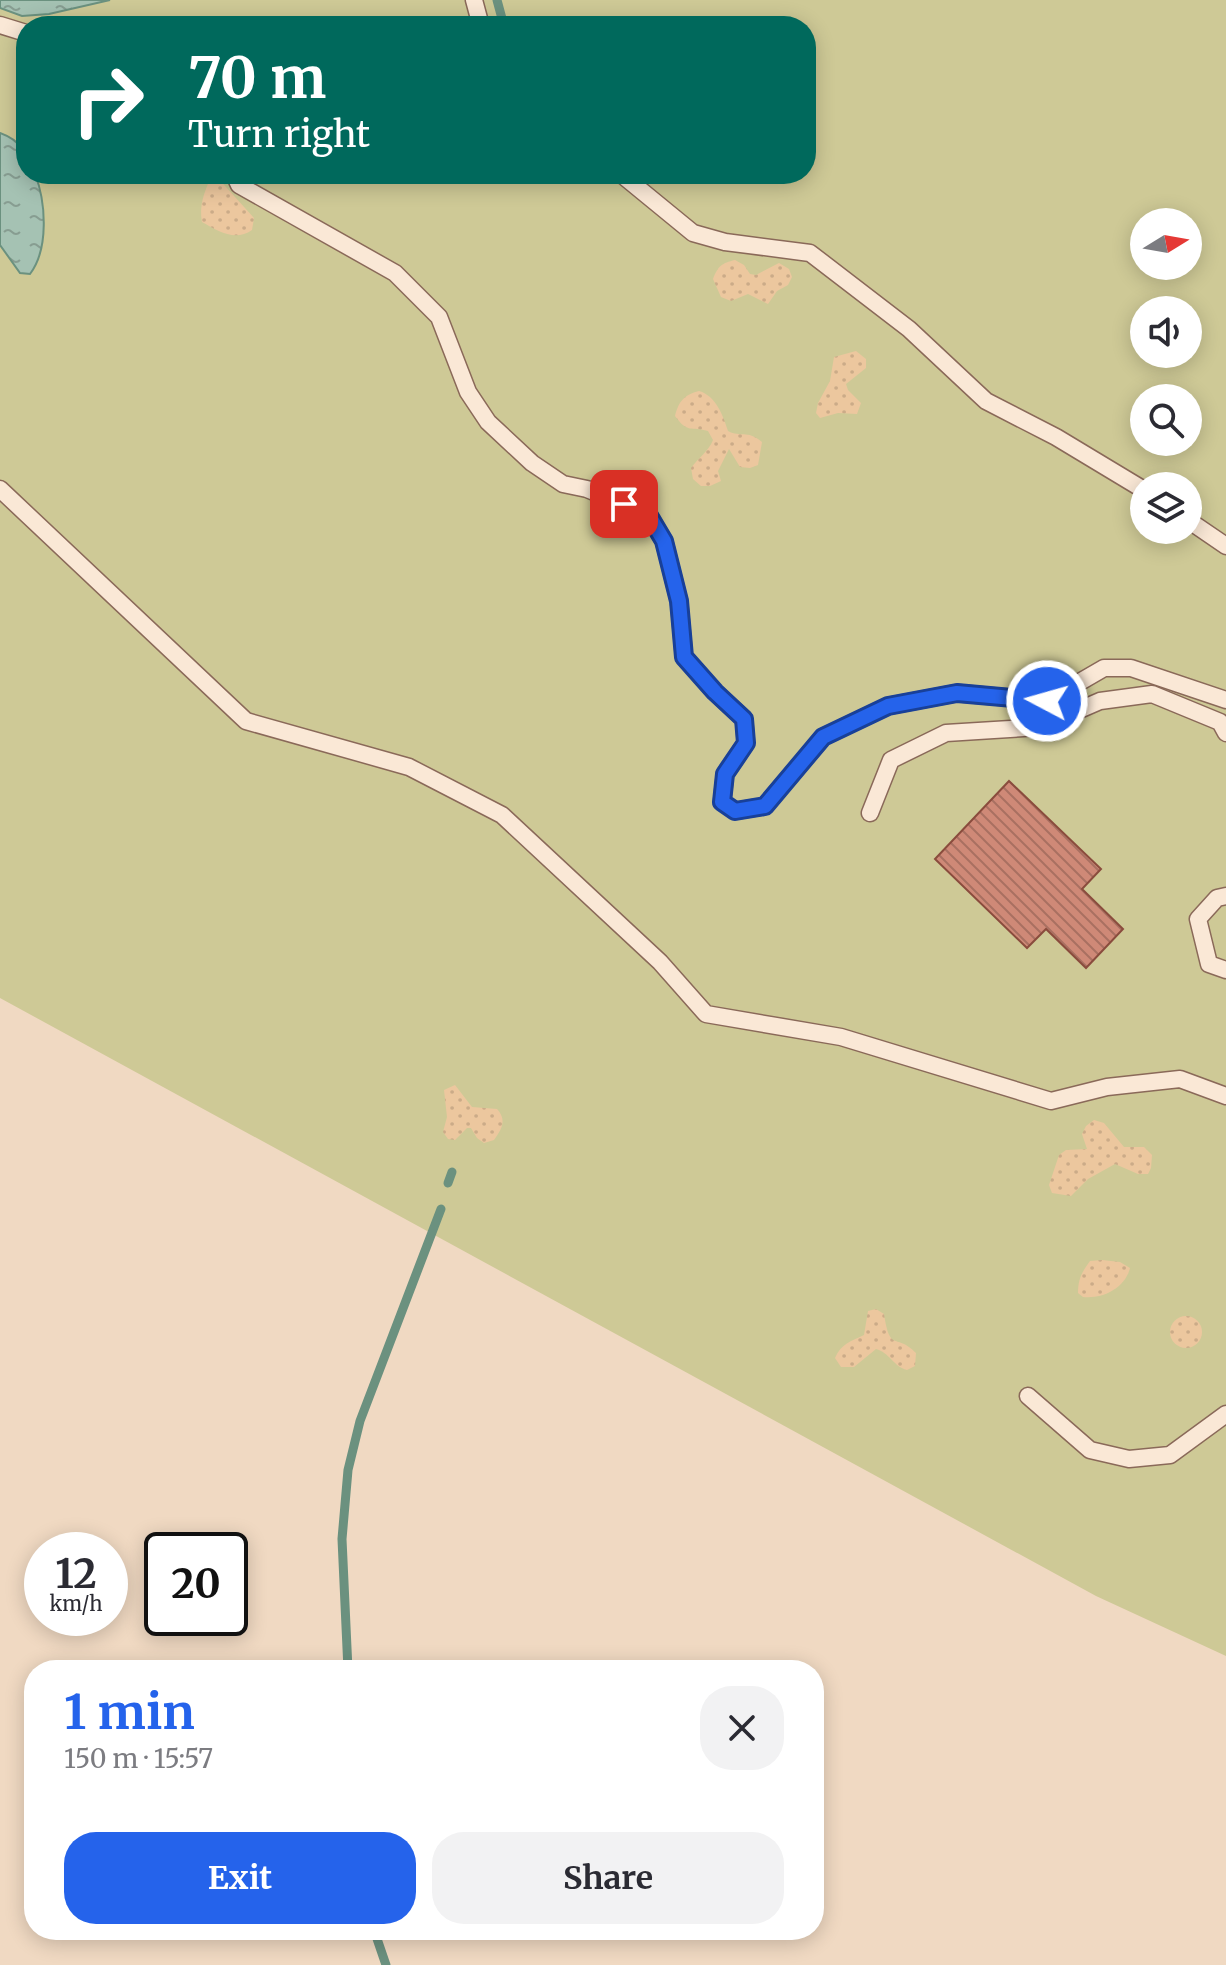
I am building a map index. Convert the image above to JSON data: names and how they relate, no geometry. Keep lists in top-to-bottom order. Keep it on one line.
{"north":"right","page":{"turn":["70 m","Turn right"],"speed":"12 km/h","limit":"20","heading":["1 min","150 m · 15:57"],"buttons":["Exit","Share"]}}
